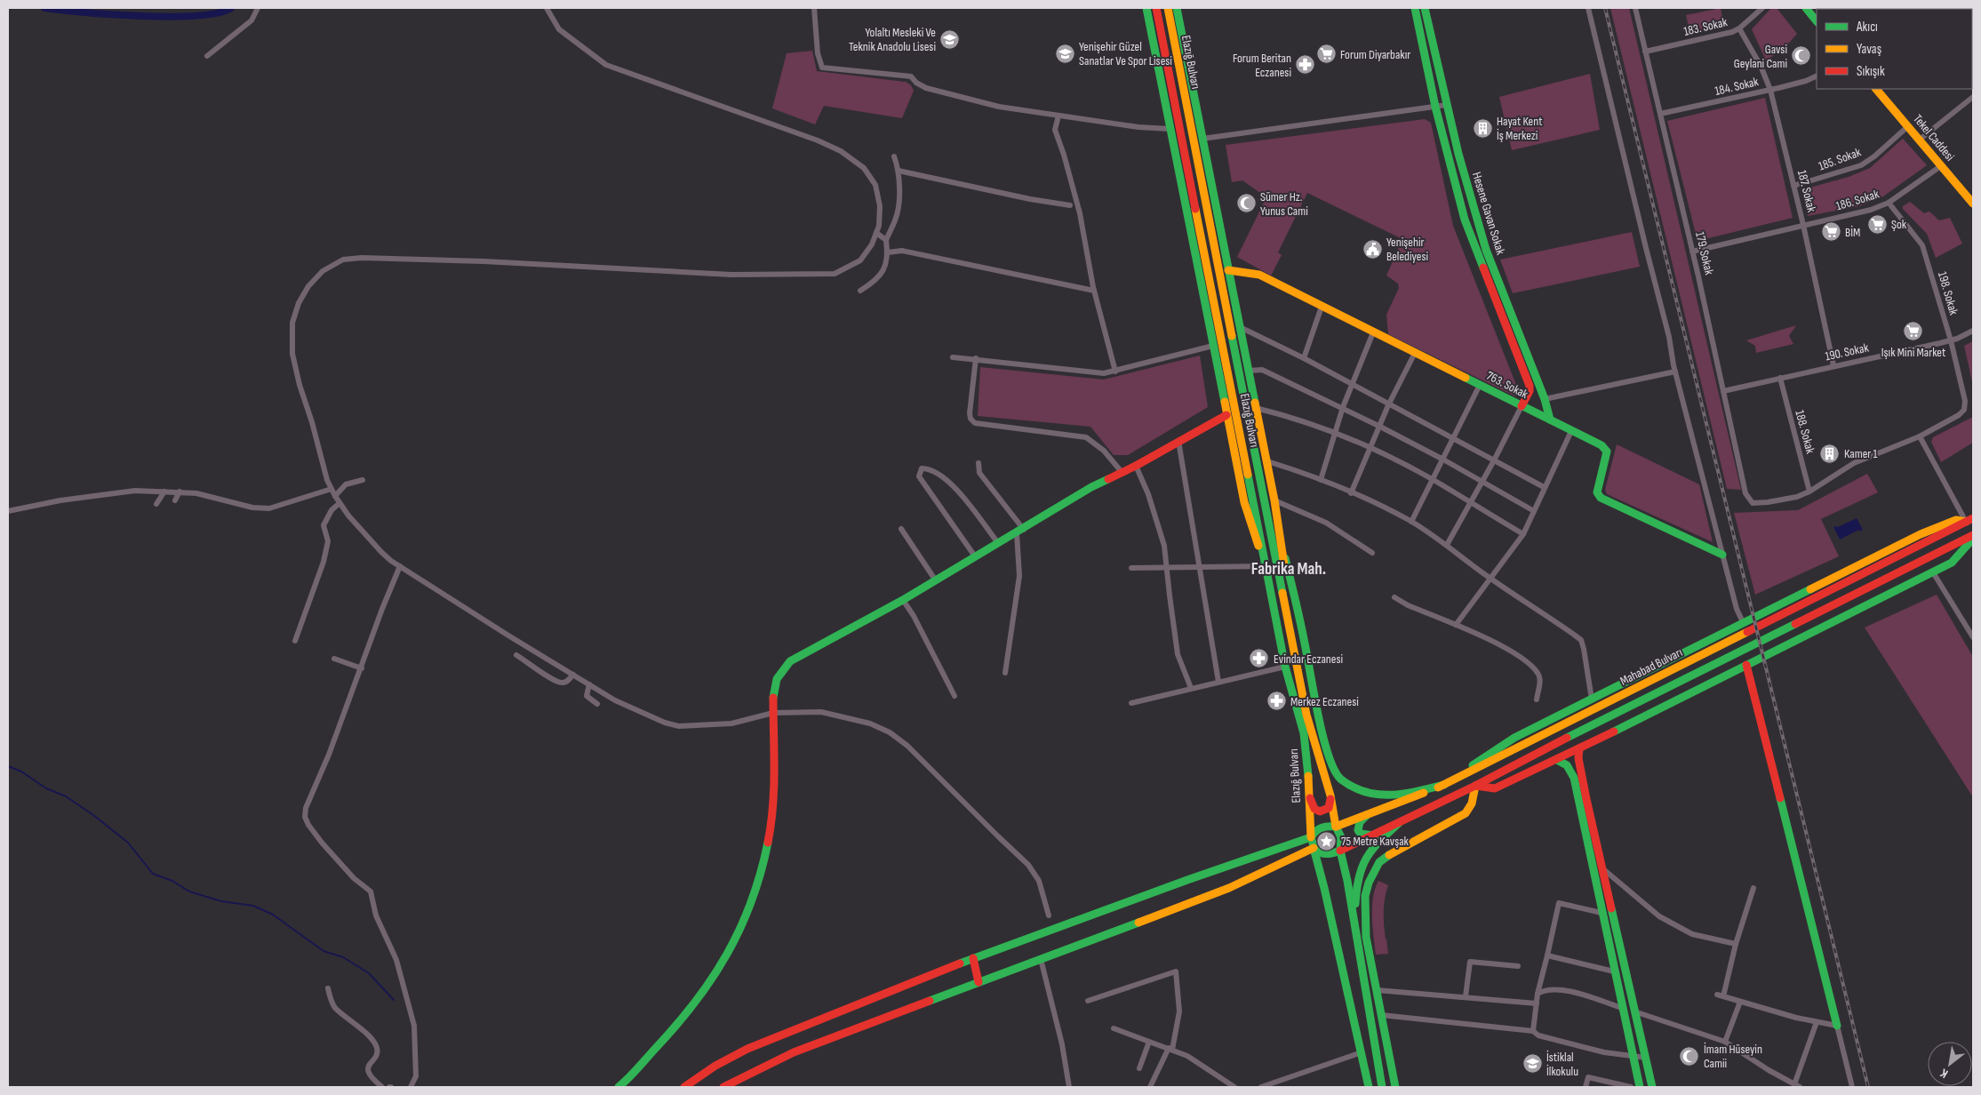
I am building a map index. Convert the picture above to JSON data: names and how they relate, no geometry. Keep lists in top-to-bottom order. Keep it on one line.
{"streets":{"main road":["Elazığ Bulvarı","Tekel Caddesi","Hesene Gavan Sokak","763. Sokak","Mahabad Bulvarı"],"street":["183. Sokak","184. Sokak","185. Sokak","187. Sokak","186. Sokak","179. Sokak","198. Sokak","190. Sokak","188. Sokak"]},"crossings":[["183. Sokak","187. Sokak"],["183. Sokak","179. Sokak"],["Elazığ Bulvarı","Mahabad Bulvarı"],["184. Sokak","187. Sokak"],["184. Sokak","179. Sokak"],["Tekel Caddesi","185. Sokak"],["Tekel Caddesi","186. Sokak"],["185. Sokak","187. Sokak"],["187. Sokak","186. Sokak"],["187. Sokak","190. Sokak"],["186. Sokak","179. Sokak"],["186. Sokak","198. Sokak"],["Hesene Gavan Sokak","763. Sokak"],["179. Sokak","190. Sokak"],["179. Sokak","188. Sokak"],["198. Sokak","190. Sokak"],["190. Sokak","188. Sokak"]],"districts":["Fabrika Mah."],"places":{"school or university":["Yolaltı Mesleki Ve Teknik Anadolu Lisesi","Yenişehir Güzel Sanatlar Ve Spor Lisesi","İstiklal İlkokulu"],"supermarket":["Forum Diyarbakır","Şok","BİM","Işık Mini Market"],"mosque":["Gavsi Geylani Cami","Sümer Hz. Yunus Cami","İmam Hüseyin Camii"],"pharmacy":["Forum Beritan Eczanesi","Evindar Eczanesi","Merkez Eczanesi"],"building":["Hayat Kent İş Merkezi","Kamer 1"],"public building":["Yenişehir Belediyesi"],"place":["75 Metre Kavşak"]},"legend":["Akıcı","Yavaş","Sıkışık"],"north":"bottom left"}
